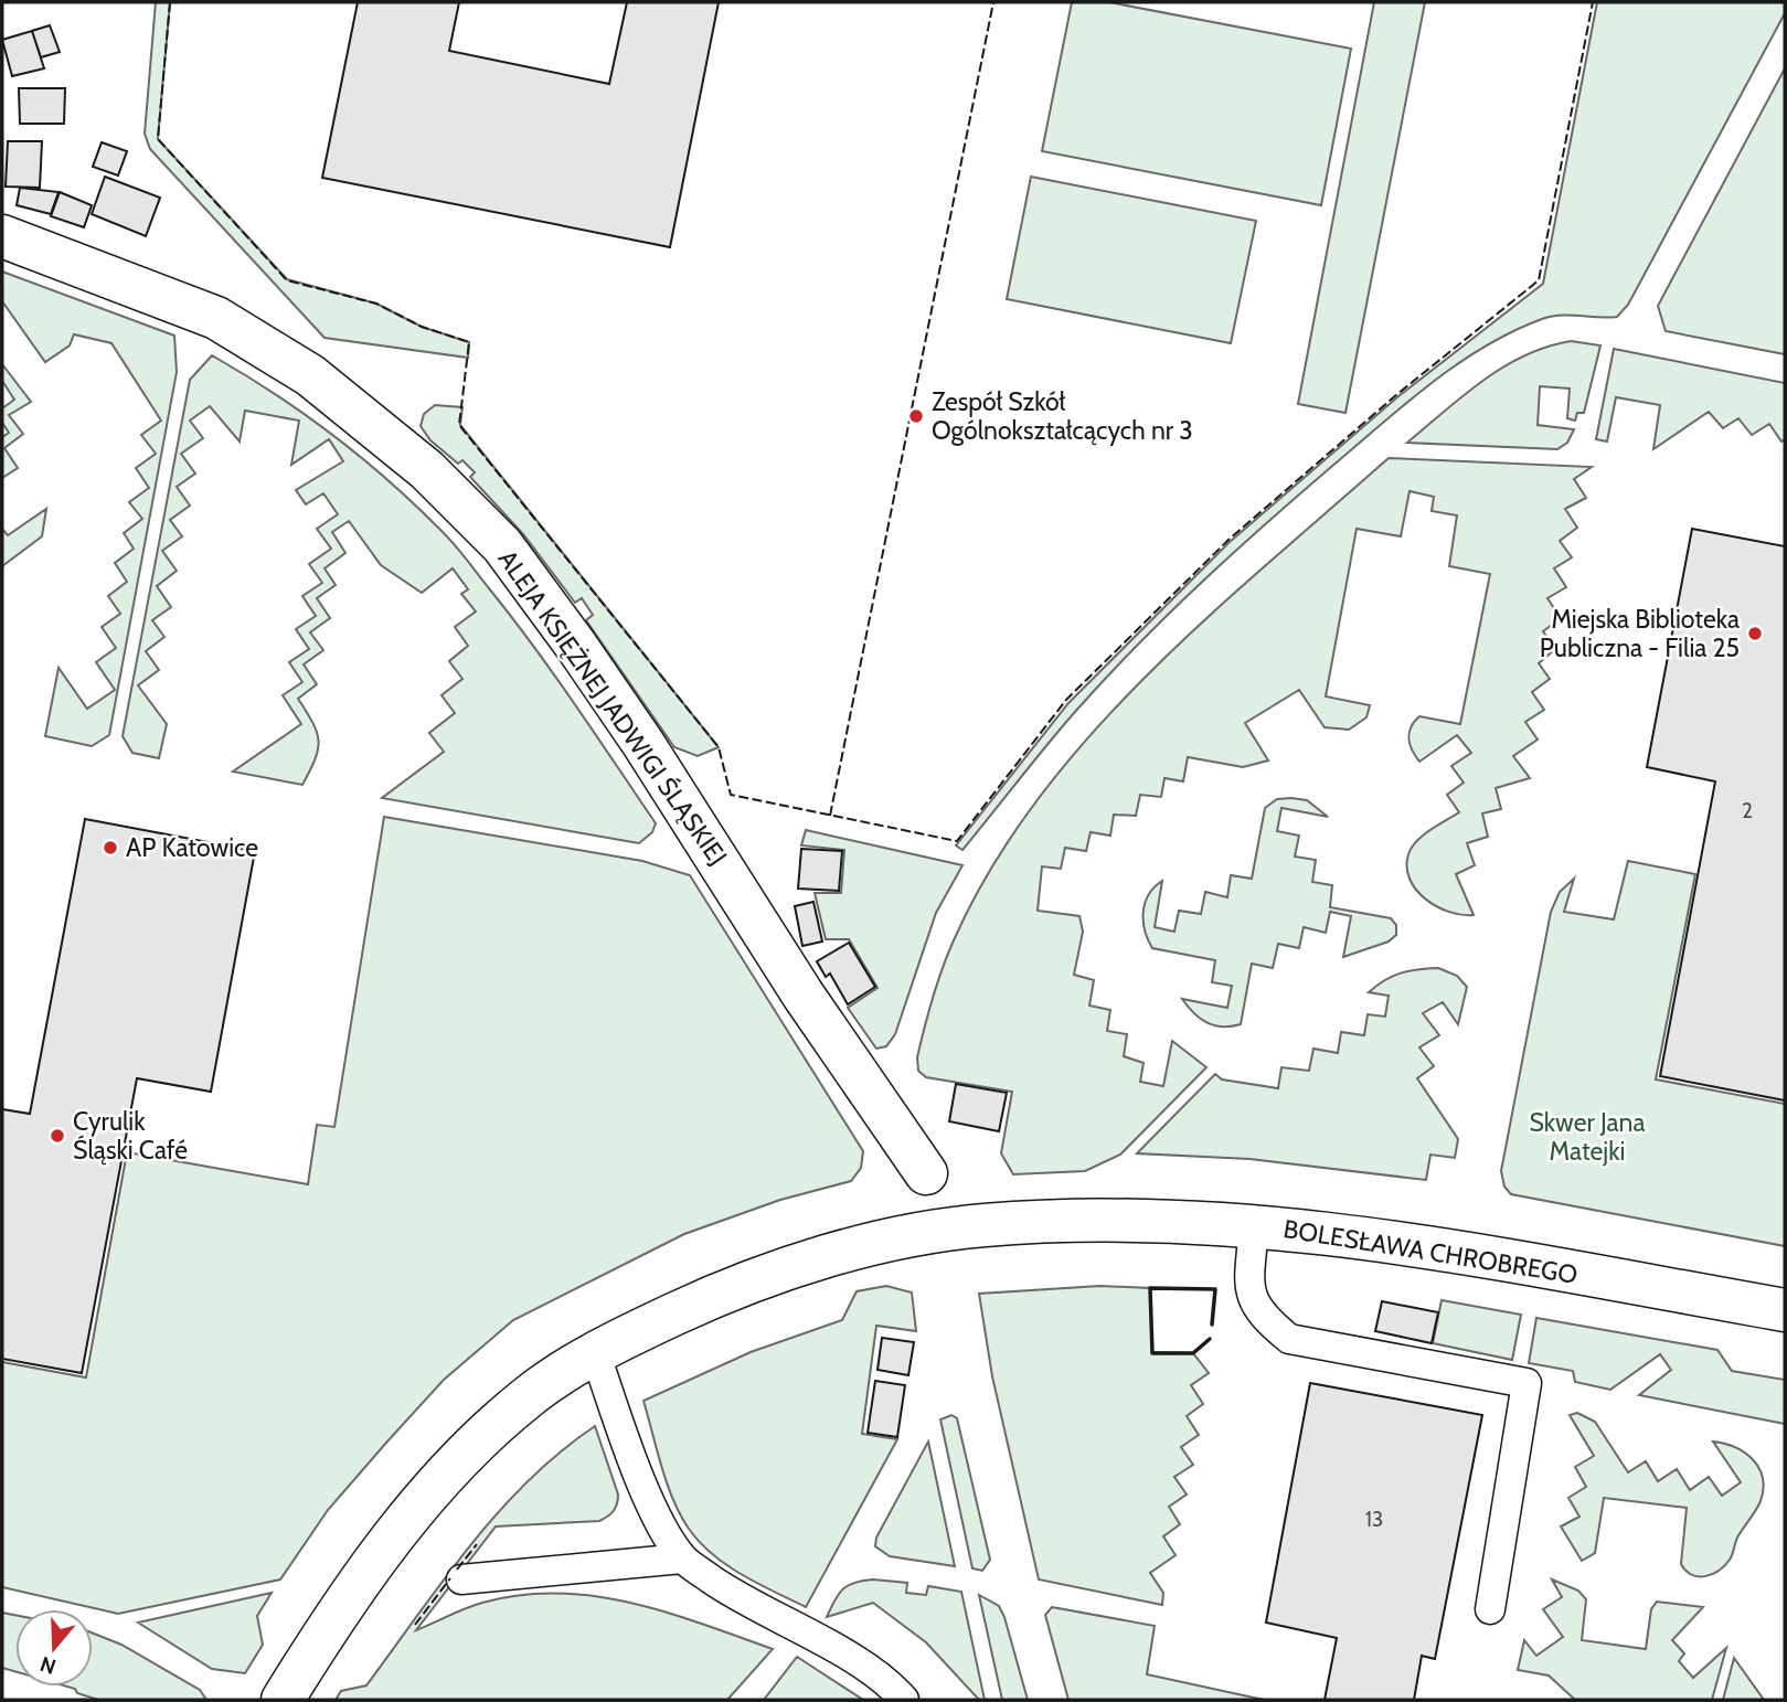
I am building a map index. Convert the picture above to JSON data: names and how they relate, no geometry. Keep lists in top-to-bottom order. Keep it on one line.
{"streets":{"street":["ALEJA KSIĘŻNEJ JADWIGI ŚLĄSKIEJ","BOLESŁAWA CHROBREGO"]},"parks":["Skwer Jana Matejki"],"places":["Zespół Szkół Ogólnokształcących nr 3","Miejska Biblioteka Publiczna - Filia 25","AP Katowice","Cyrulik Śląski Café"],"house_numbers":["2","13"],"north":"bottom"}
